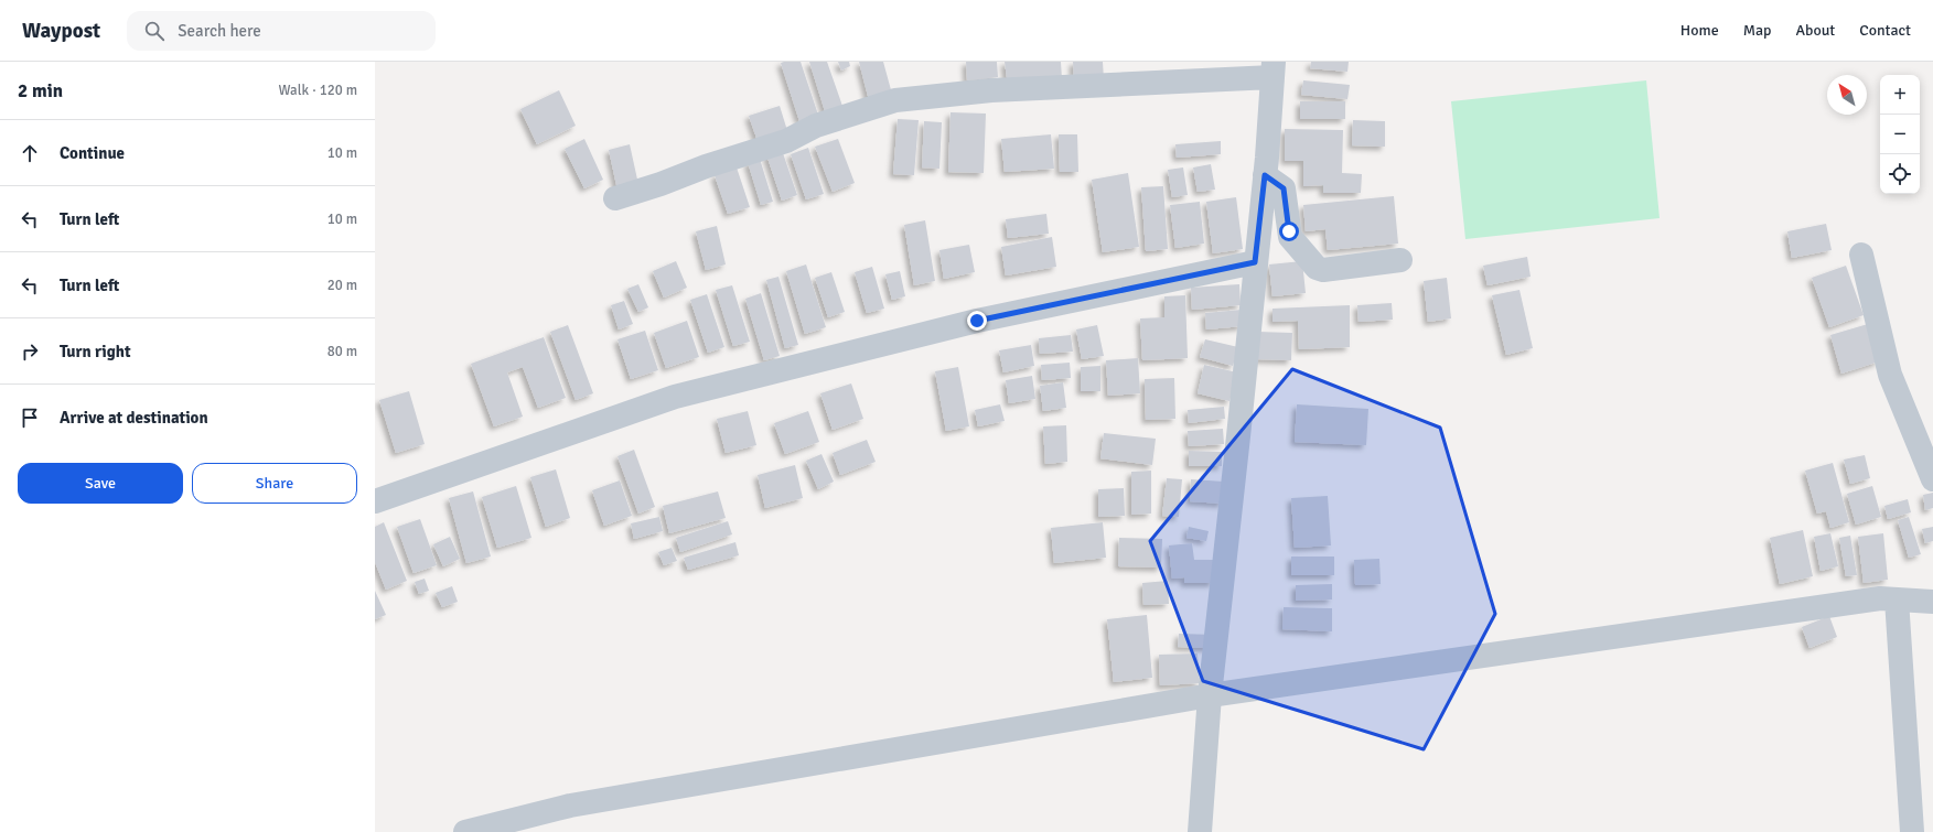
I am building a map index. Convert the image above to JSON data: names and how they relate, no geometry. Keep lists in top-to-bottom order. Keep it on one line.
{"north":"top left","page":{"header":"Waypost","search":"Search here","nav":["Home","Map","About","Contact"],"heading":["2 min","Walk · 120 m"],"map_buttons":["+","−"],"list":[["Continue","10 m"],["Turn left","10 m"],["Turn left","20 m"],["Turn right","80 m"],"Arrive at destination"],"buttons":["Save","Share"]}}
